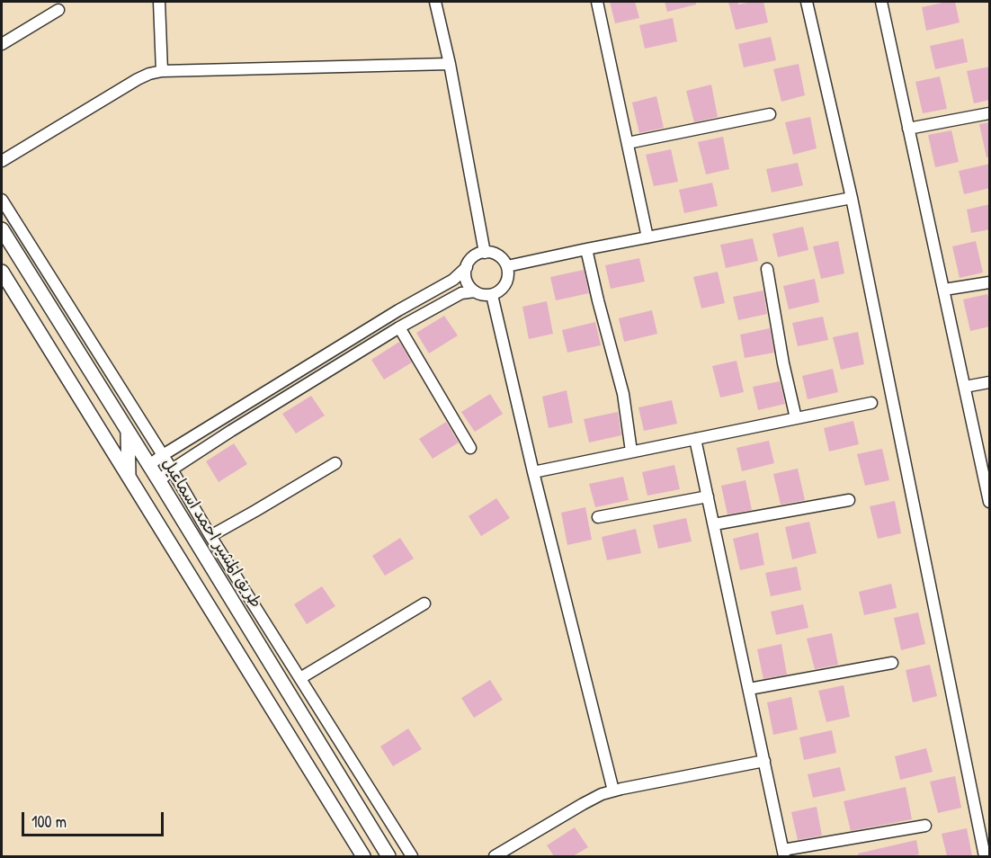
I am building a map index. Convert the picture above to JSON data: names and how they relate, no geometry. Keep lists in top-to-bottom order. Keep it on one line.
{"streets":{"street":["طريق المشير احمد اسماعيل"]},"scale_bar":"100 m"}
